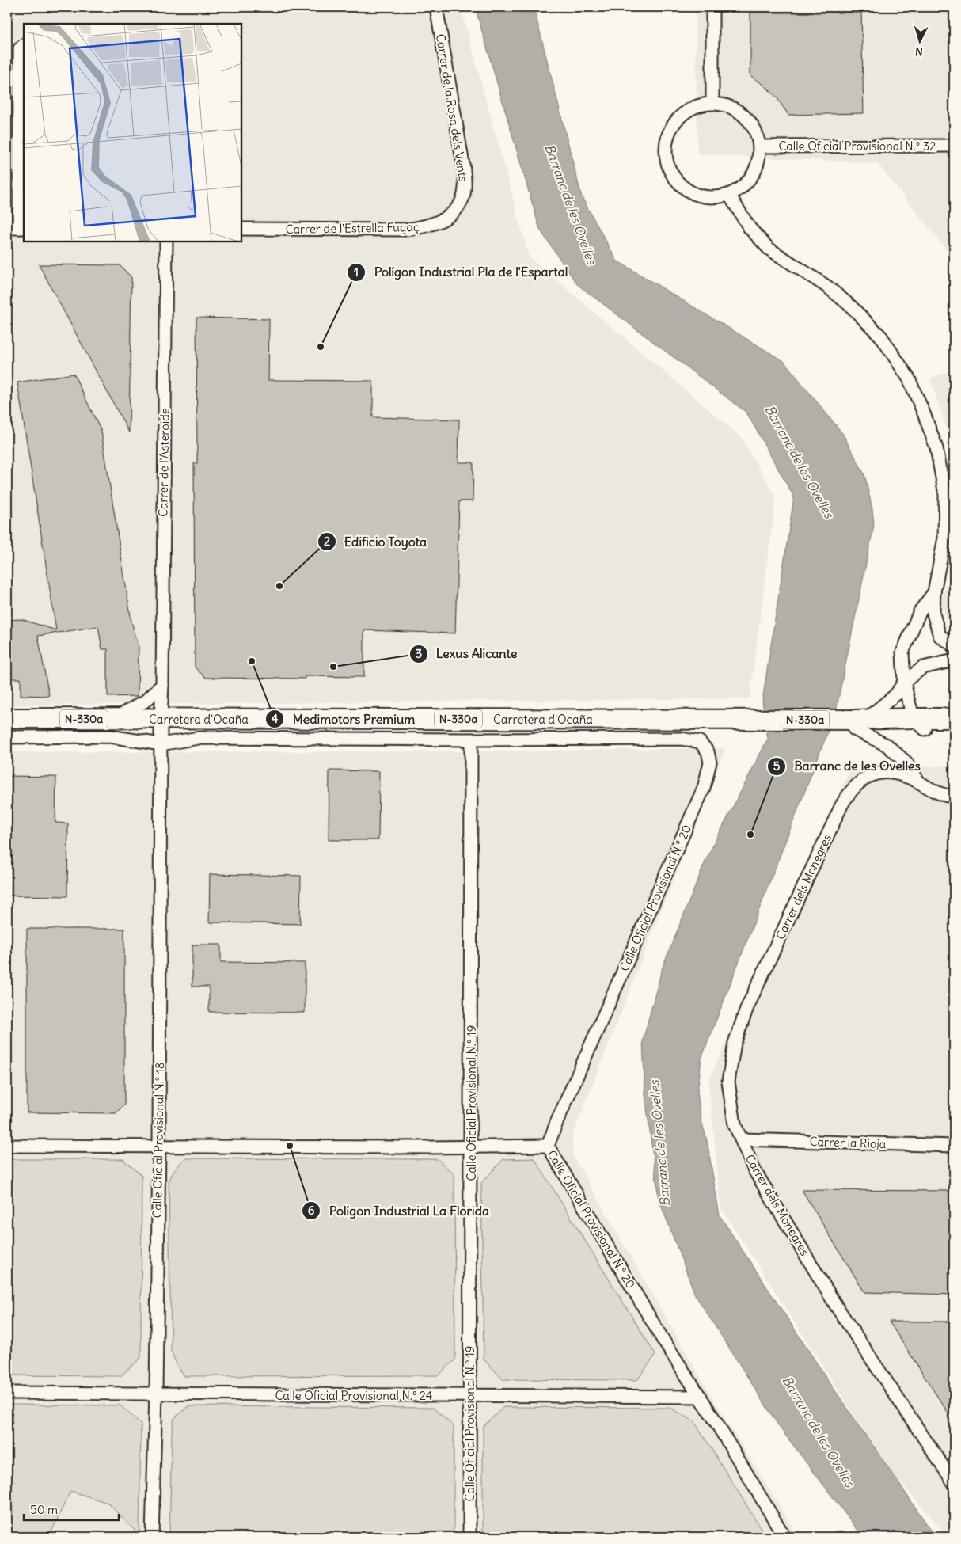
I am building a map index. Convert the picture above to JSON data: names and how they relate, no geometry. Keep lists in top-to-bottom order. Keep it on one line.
{"streets":{"main road":["N-330a","Carretera d'Ocaña"],"street":["Carrer de la Rosa dels Vents","Calle Oficial Provisional N.º 32","Carrer de l'Estrella Fugaç","Carrer de l'Asteroide","Carrer dels Monegres","Calle Oficial Provisional N.º 20","Calle Oficial Provisional N.º 19","Calle Oficial Provisional N.º 18","Carrer la Rioja","Calle Oficial Provisional N.º 24"]},"crossings":[["Carrer de la Rosa dels Vents","Carrer de l'Estrella Fugaç"],["Carrer de l'Asteroide","Carretera d'Ocaña"],["Carrer de l'Asteroide","Calle Oficial Provisional N.º 18"],["Carretera d'Ocaña","Carrer dels Monegres"],["Carretera d'Ocaña","Calle Oficial Provisional N.º 20"],["Carretera d'Ocaña","Calle Oficial Provisional N.º 19"],["Carretera d'Ocaña","Calle Oficial Provisional N.º 18"],["Carrer dels Monegres","Carrer la Rioja"],["Calle Oficial Provisional N.º 20","Calle Oficial Provisional N.º 24"],["Calle Oficial Provisional N.º 19","Calle Oficial Provisional N.º 24"],["Calle Oficial Provisional N.º 18","Calle Oficial Provisional N.º 24"]],"water":["Barranc de les Ovelles"],"places":["Polígon Industrial Pla de l'Espartal","Edificio Toyota","Medimotors Premium","Lexus Alicante","Barranc de les Ovelles","Polígon Industrial La Florida"],"scale_bar":"50 m","north":"bottom"}
